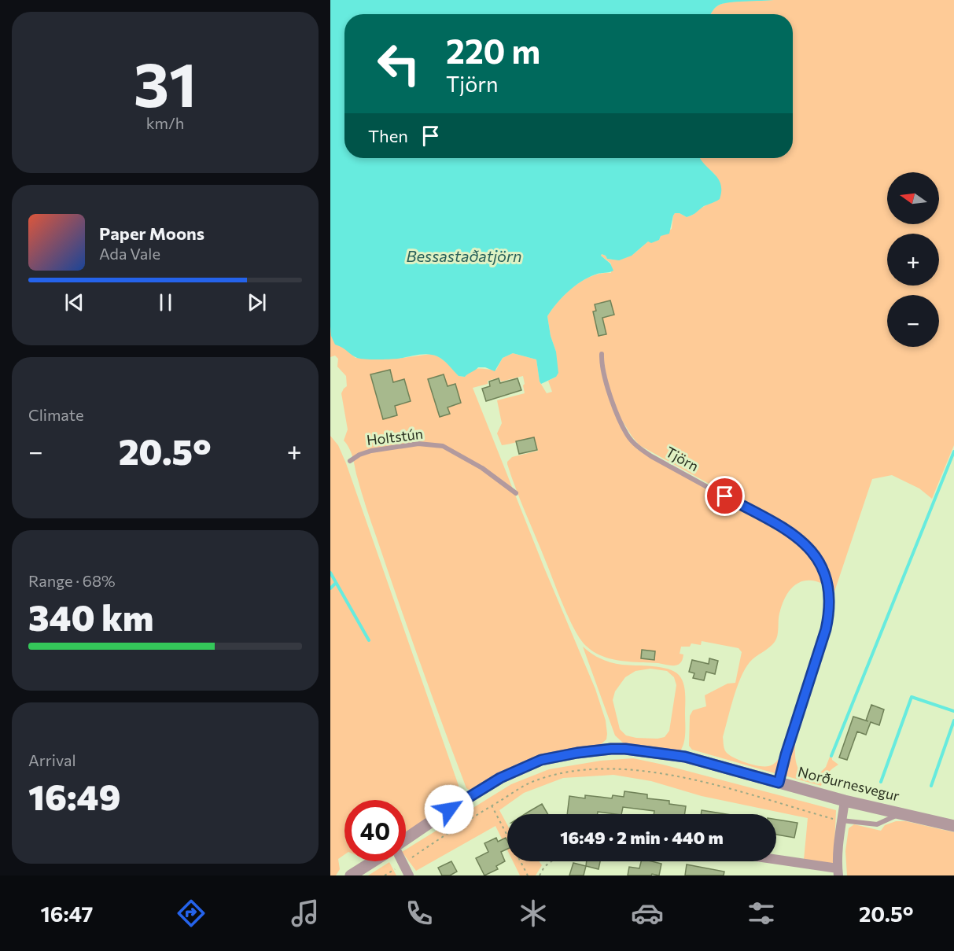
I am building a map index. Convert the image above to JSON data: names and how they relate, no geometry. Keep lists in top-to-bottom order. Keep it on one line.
{"streets":{"street":["Norðurnesvegur"],"lane":["Holtstún","Tjörn"]},"crossings":[["Tjörn","Norðurnesvegur"]],"water":["Bessastaðatjörn"],"north":"left","page":{"tile":[["31","km/h"],"Climate",["Range · 68%","340 km"],["Arrival","16:49"]],"turn":["220 m","Tjörn"],"then":"Then","map_buttons":["+","−"],"song":["Paper Moons","Ada Vale"],"heat":["−","20.5°","+"],"limit":"40","trip":"16:49 · 2 min · 440 m","tabs":["16:47","20.5°"]}}
